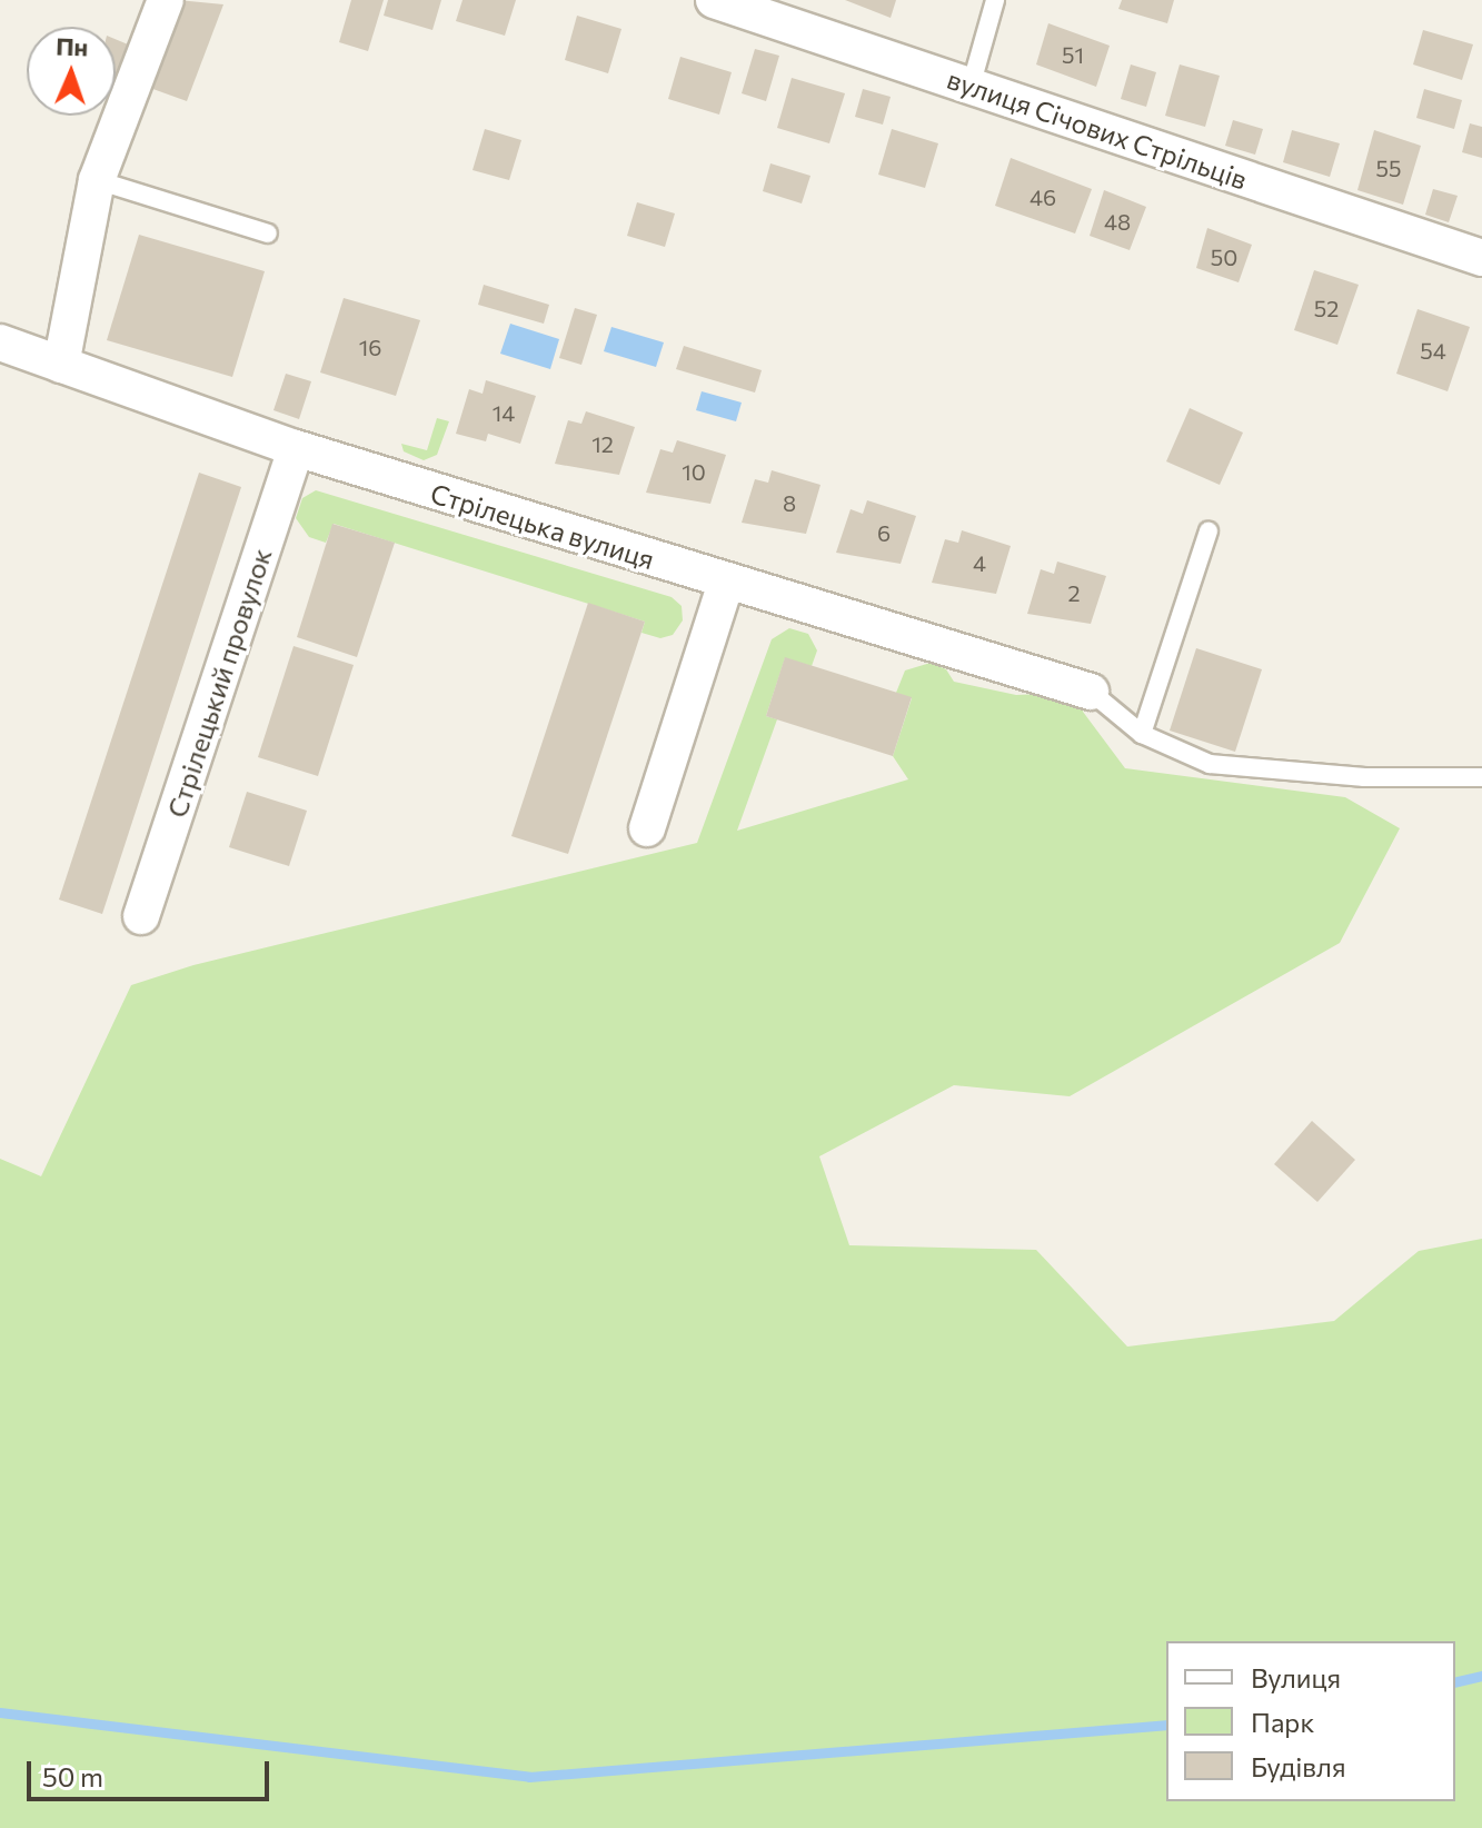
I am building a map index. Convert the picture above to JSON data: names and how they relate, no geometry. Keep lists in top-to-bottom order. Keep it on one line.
{"streets":{"street":["вулиця Січових Стрільців","Стрілецька вулиця","Стрілецький провулок"]},"crossings":[["Стрілецька вулиця","Стрілецький провулок"]],"house_numbers":["51","55","46","48","50","52","16","54","14","12","10","8","6","4","2"],"legend":["Вулиця","Парк","Будівля"],"scale_bar":"50 m","north":"top"}
